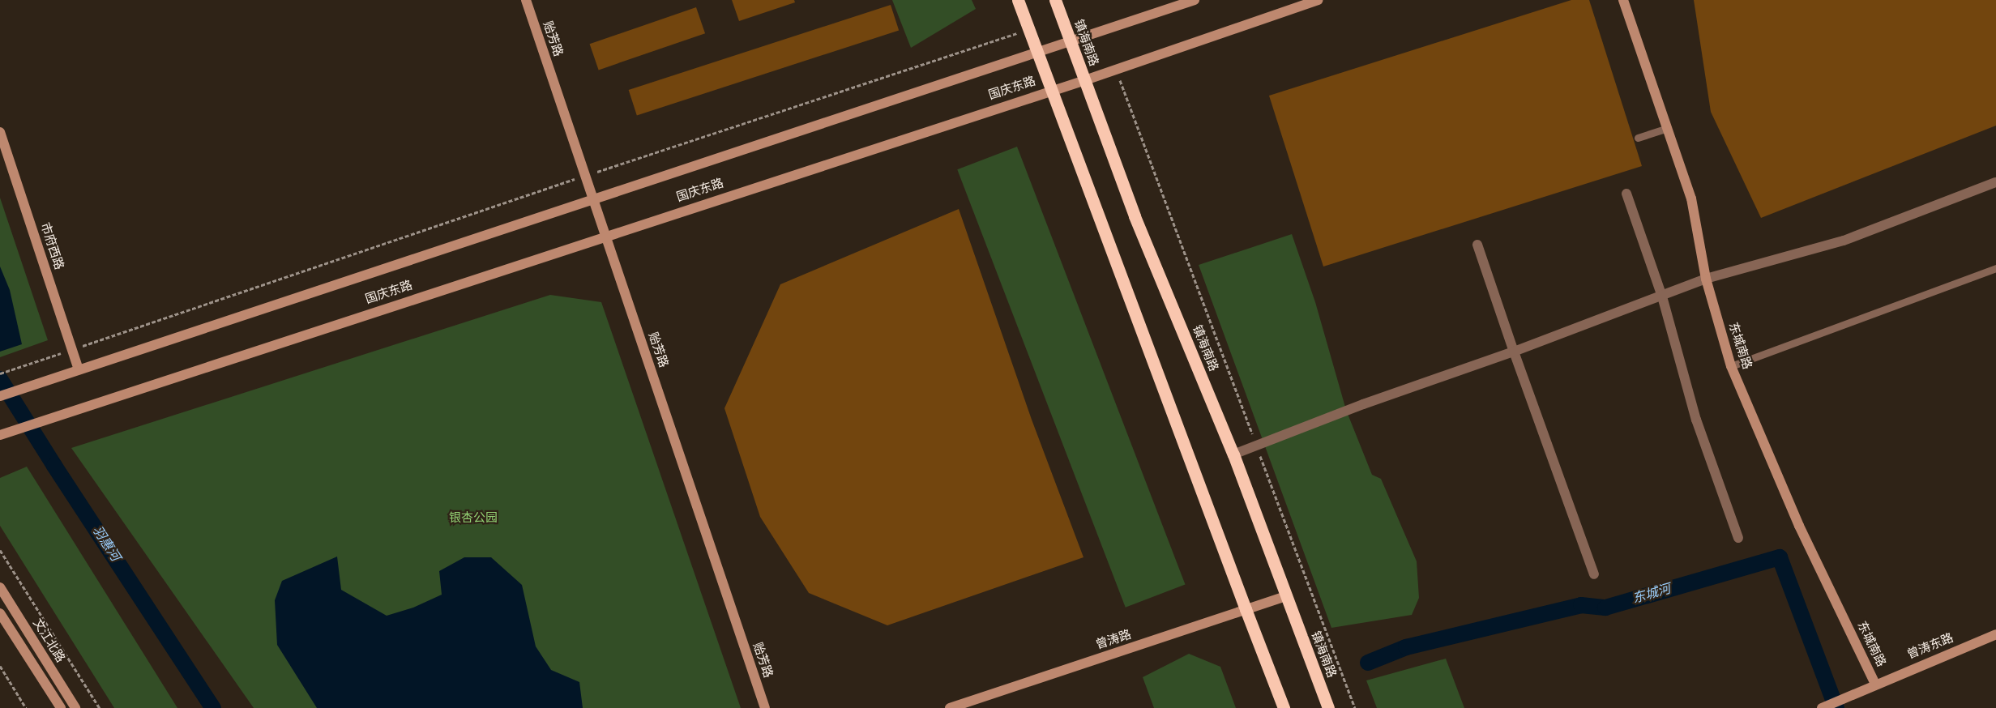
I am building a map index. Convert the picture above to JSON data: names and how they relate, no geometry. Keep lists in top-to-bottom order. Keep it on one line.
{"streets":{"highway":["镇海南路"],"main road":["贻芳路","国庆东路","市府西路","东城南路","曾涛路","文江北路","曾涛东路"]},"crossings":[["贻芳路","国庆东路"],["镇海南路","国庆东路"],["镇海南路","曾涛路"],["国庆东路","市府西路"],["东城南路","曾涛东路"]],"water":["羽惠河","东城河"],"parks":["银杏公园"]}
